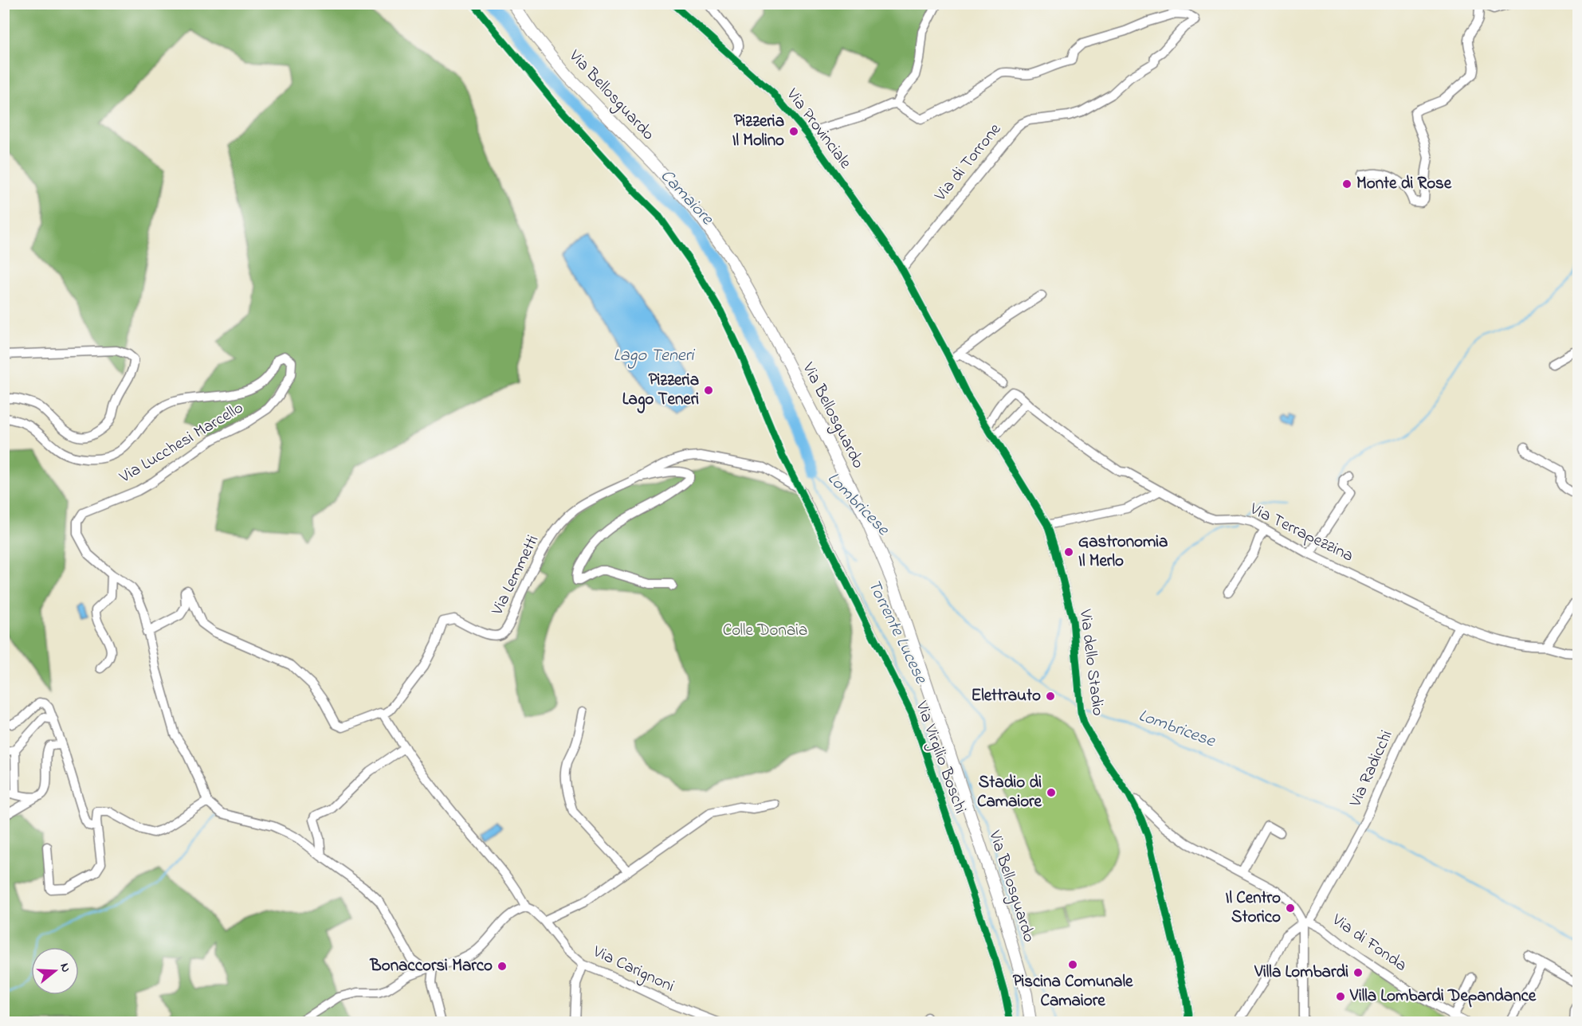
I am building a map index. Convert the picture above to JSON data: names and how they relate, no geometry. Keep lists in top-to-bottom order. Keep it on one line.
{"streets":{"main road":["Via Bellosguardo"],"street":["Via Provinciale","Via di Torrone","Via Lucchesi Marcello","Via Terrapezzina","Via Lemmetti","Via dello Stadio","Via Virgilio Boschi","Via Radicchi","Via di Fonda","Via Carignoni"]},"crossings":[["Via Provinciale","Via di Torrone"],["Via Provinciale","Via dello Stadio"],["Via di Torrone","Via dello Stadio"],["Via Terrapezzina","Via dello Stadio"],["Via Terrapezzina","Via Radicchi"],["Via Lemmetti","Via Virgilio Boschi"],["Via Radicchi","Via di Fonda"]],"water":["Camaiore","Lago Teneri","Lombricese","Torrente Lucese"],"parks":["Colle Donaia"],"places":["Pizzeria Il Molino","Monte di Rose","Pizzeria Lago Teneri","Gastronomia Il Merlo","Elettrauto","Stadio di Camaiore","Il Centro Storico","Piscina Comunale Camaiore","Bonaccorsi Marco","Villa Lombardi","Villa Lombardi Depandance"],"north":"right"}
